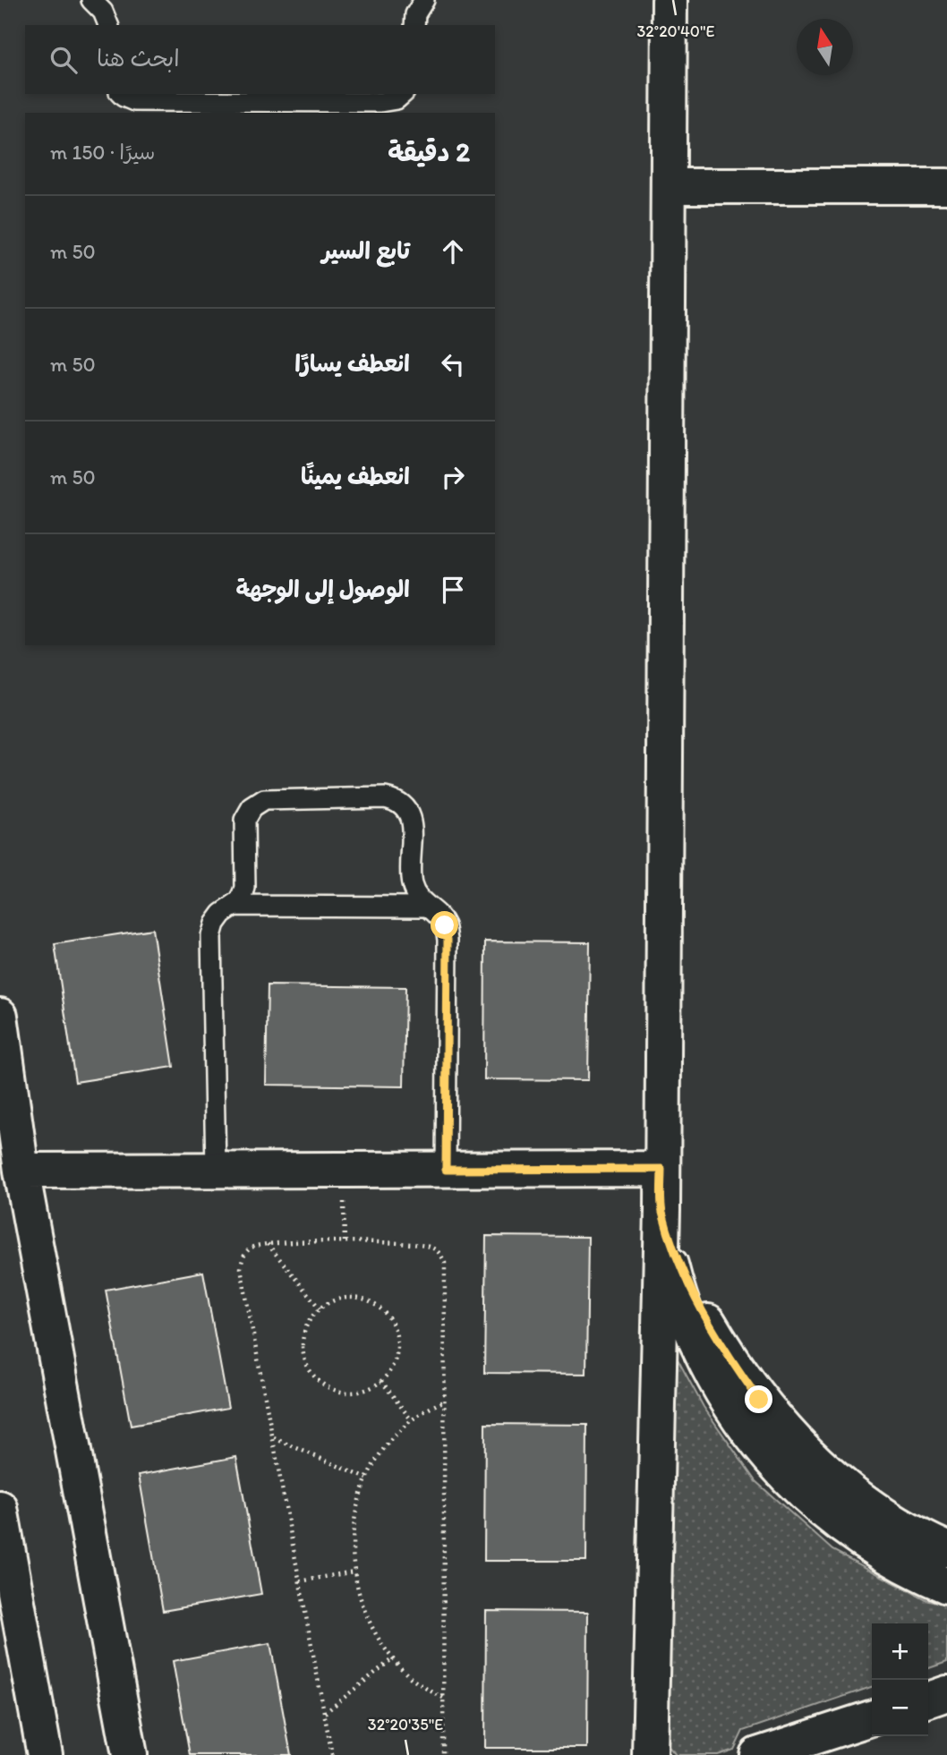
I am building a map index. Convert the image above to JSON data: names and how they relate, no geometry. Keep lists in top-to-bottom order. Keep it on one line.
{"north":"top","page":{"search":"ابحث هنا","heading":["2 دقيقة","سيرًا · 150 m"],"list":[["تابع السير","50 m"],["انعطف يسارًا","50 m"],["انعطف يمينًا","50 m"],"الوصول إلى الوجهة"],"map_buttons":["+","−"]},"coordinates":["32°20'40\"E","32°20'35\"E"]}
